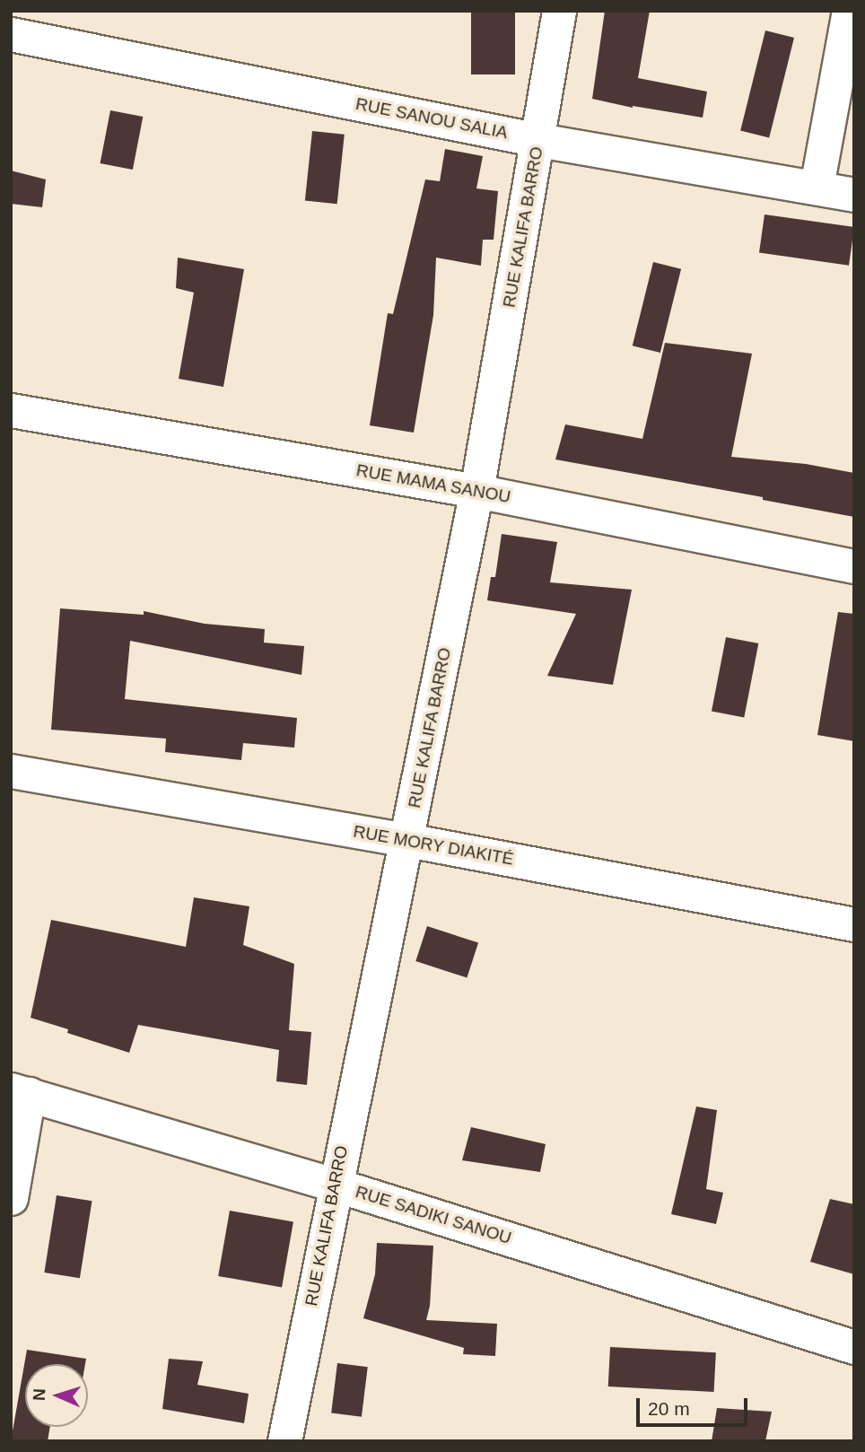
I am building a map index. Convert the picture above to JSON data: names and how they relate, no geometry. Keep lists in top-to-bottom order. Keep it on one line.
{"streets":{"street":["RUE SANOU SALIA","RUE KALIFA BARRO","RUE MAMA SANOU","RUE MORY DIAKITÉ","RUE SADIKI SANOU"]},"crossings":[["RUE SANOU SALIA","RUE KALIFA BARRO"],["RUE KALIFA BARRO","RUE MAMA SANOU"],["RUE KALIFA BARRO","RUE MORY DIAKITÉ"],["RUE KALIFA BARRO","RUE SADIKI SANOU"]],"scale_bar":"20 m","north":"left"}
